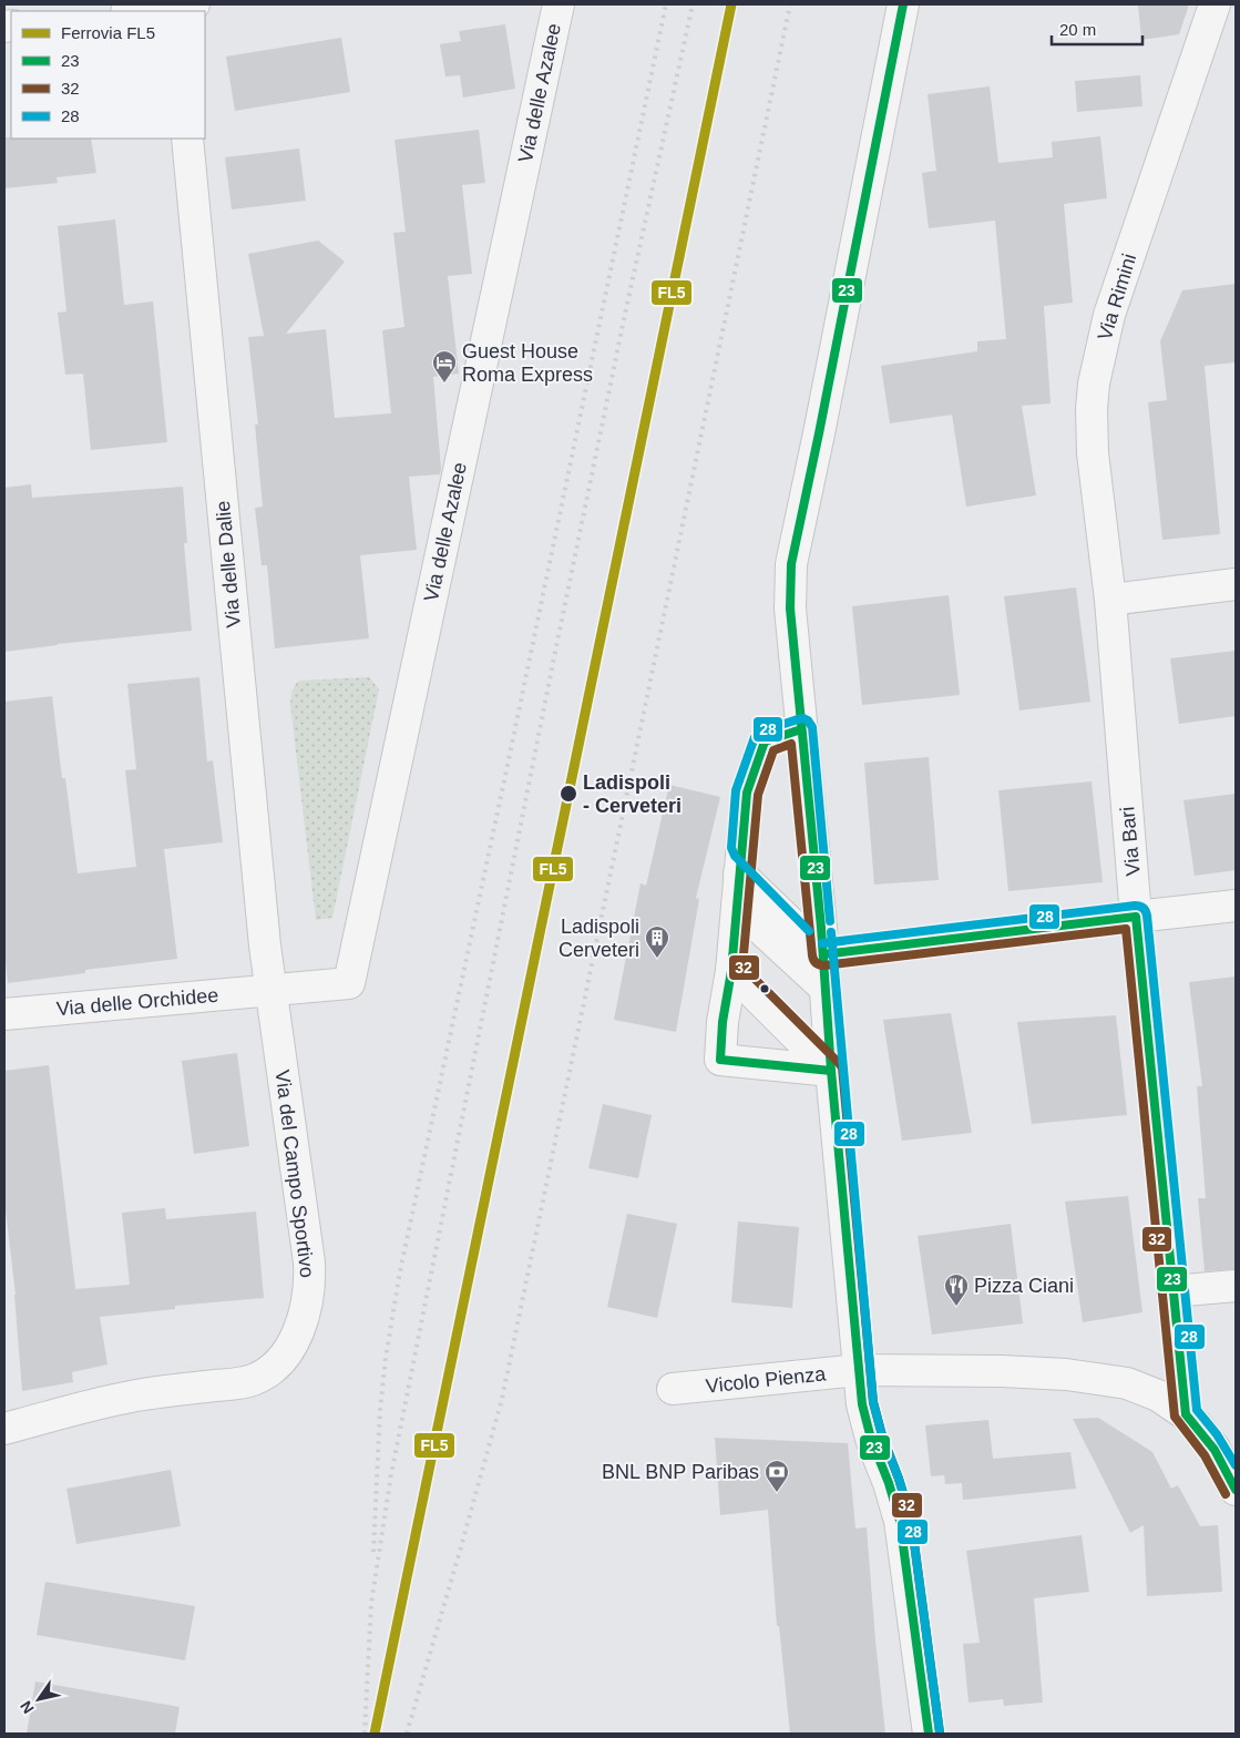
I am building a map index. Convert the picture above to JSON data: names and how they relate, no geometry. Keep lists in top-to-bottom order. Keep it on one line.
{"streets":{"street":["Via delle Azalee","Via Rimini","Via delle Dalie","Via Bari","Via delle Orchidee","Via del Campo Sportivo","Vicolo Pienza"]},"crossings":[["Via delle Azalee","Via delle Dalie"],["Via delle Azalee","Via delle Orchidee"],["Via delle Azalee","Via del Campo Sportivo"],["Via Rimini","Via Bari"],["Via delle Dalie","Via delle Orchidee"],["Via delle Dalie","Via del Campo Sportivo"],["Via Bari","Vicolo Pienza"],["Via delle Orchidee","Via del Campo Sportivo"]],"places":{"hotel":["Guest House Roma Express"],"other":["Ladispoli - Cerveteri"],"building":["Ladispoli Cerveteri"],"restaurant":["Pizza Ciani"],"bank":["BNL BNP Paribas"]},"lines":["rail line FL5","transit line 23","transit line 28","transit line 32"],"legend":["Ferrovia FL5","23","32","28"],"scale_bar":"20 m","north":"bottom left"}
